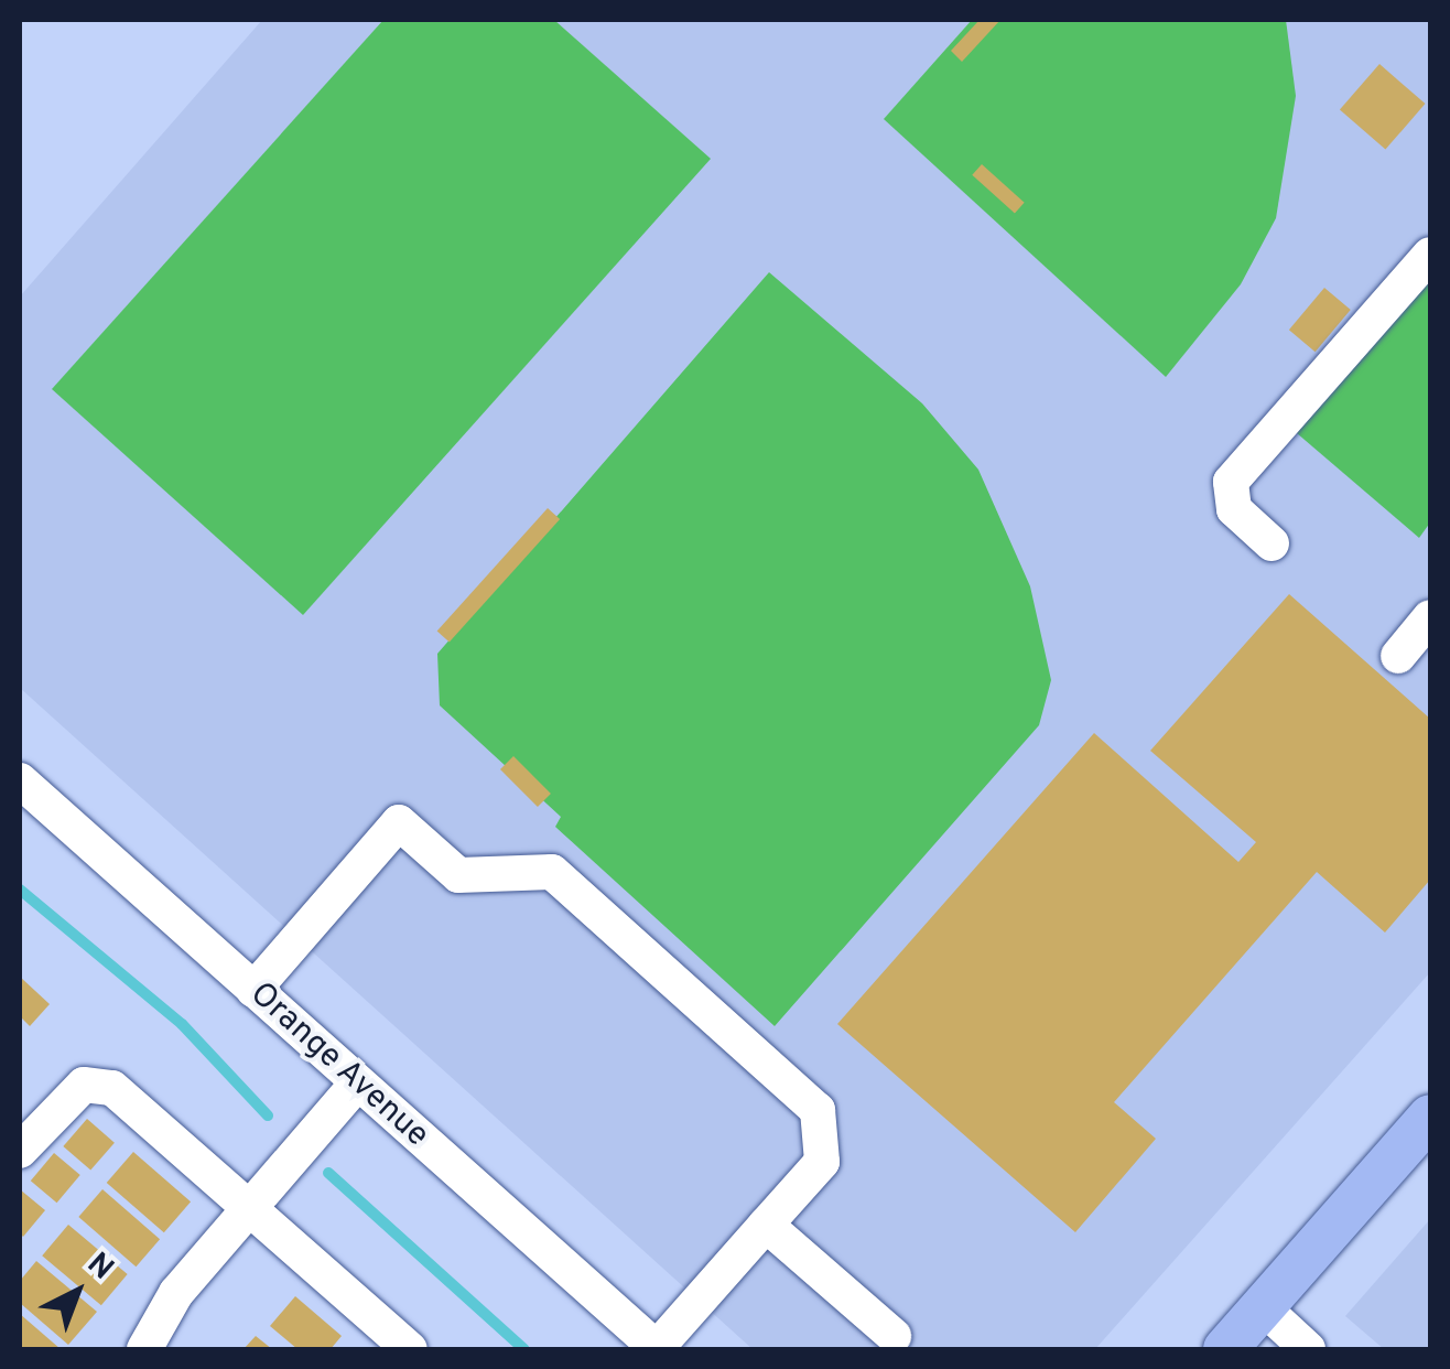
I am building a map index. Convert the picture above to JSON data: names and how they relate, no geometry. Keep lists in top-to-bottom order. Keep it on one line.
{"streets":{"street":["Orange Avenue"]},"north":"top right"}
